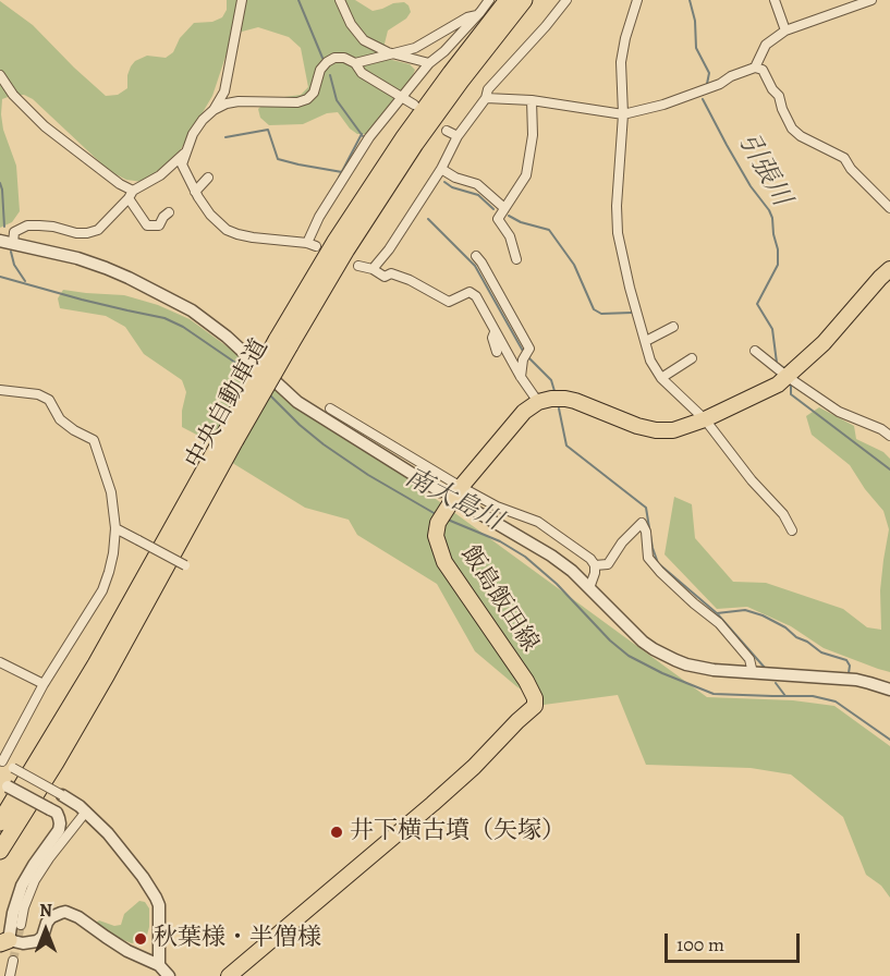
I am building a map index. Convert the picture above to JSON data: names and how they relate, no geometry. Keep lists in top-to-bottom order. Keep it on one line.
{"streets":{"highway":["中央自動車道"],"main road":["飯島飯田線"]},"water":["引張川","南大島川"],"places":["井下横古墳（矢塚）","秋葉様・半僧様"],"scale_bar":"100 m","north":"top"}
